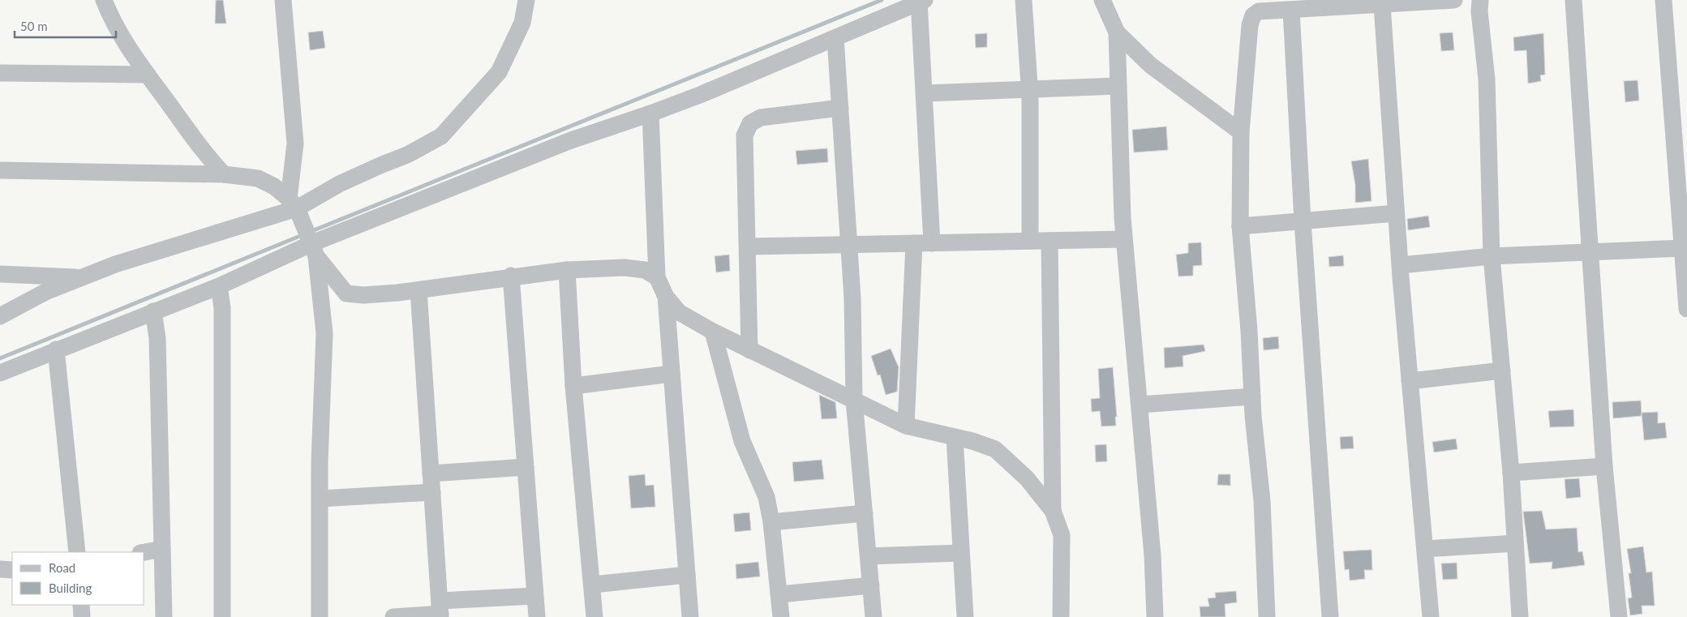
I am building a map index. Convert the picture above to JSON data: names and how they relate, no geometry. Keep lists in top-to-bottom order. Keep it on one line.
{"legend":["Road","Building"],"scale_bar":"50 m"}
